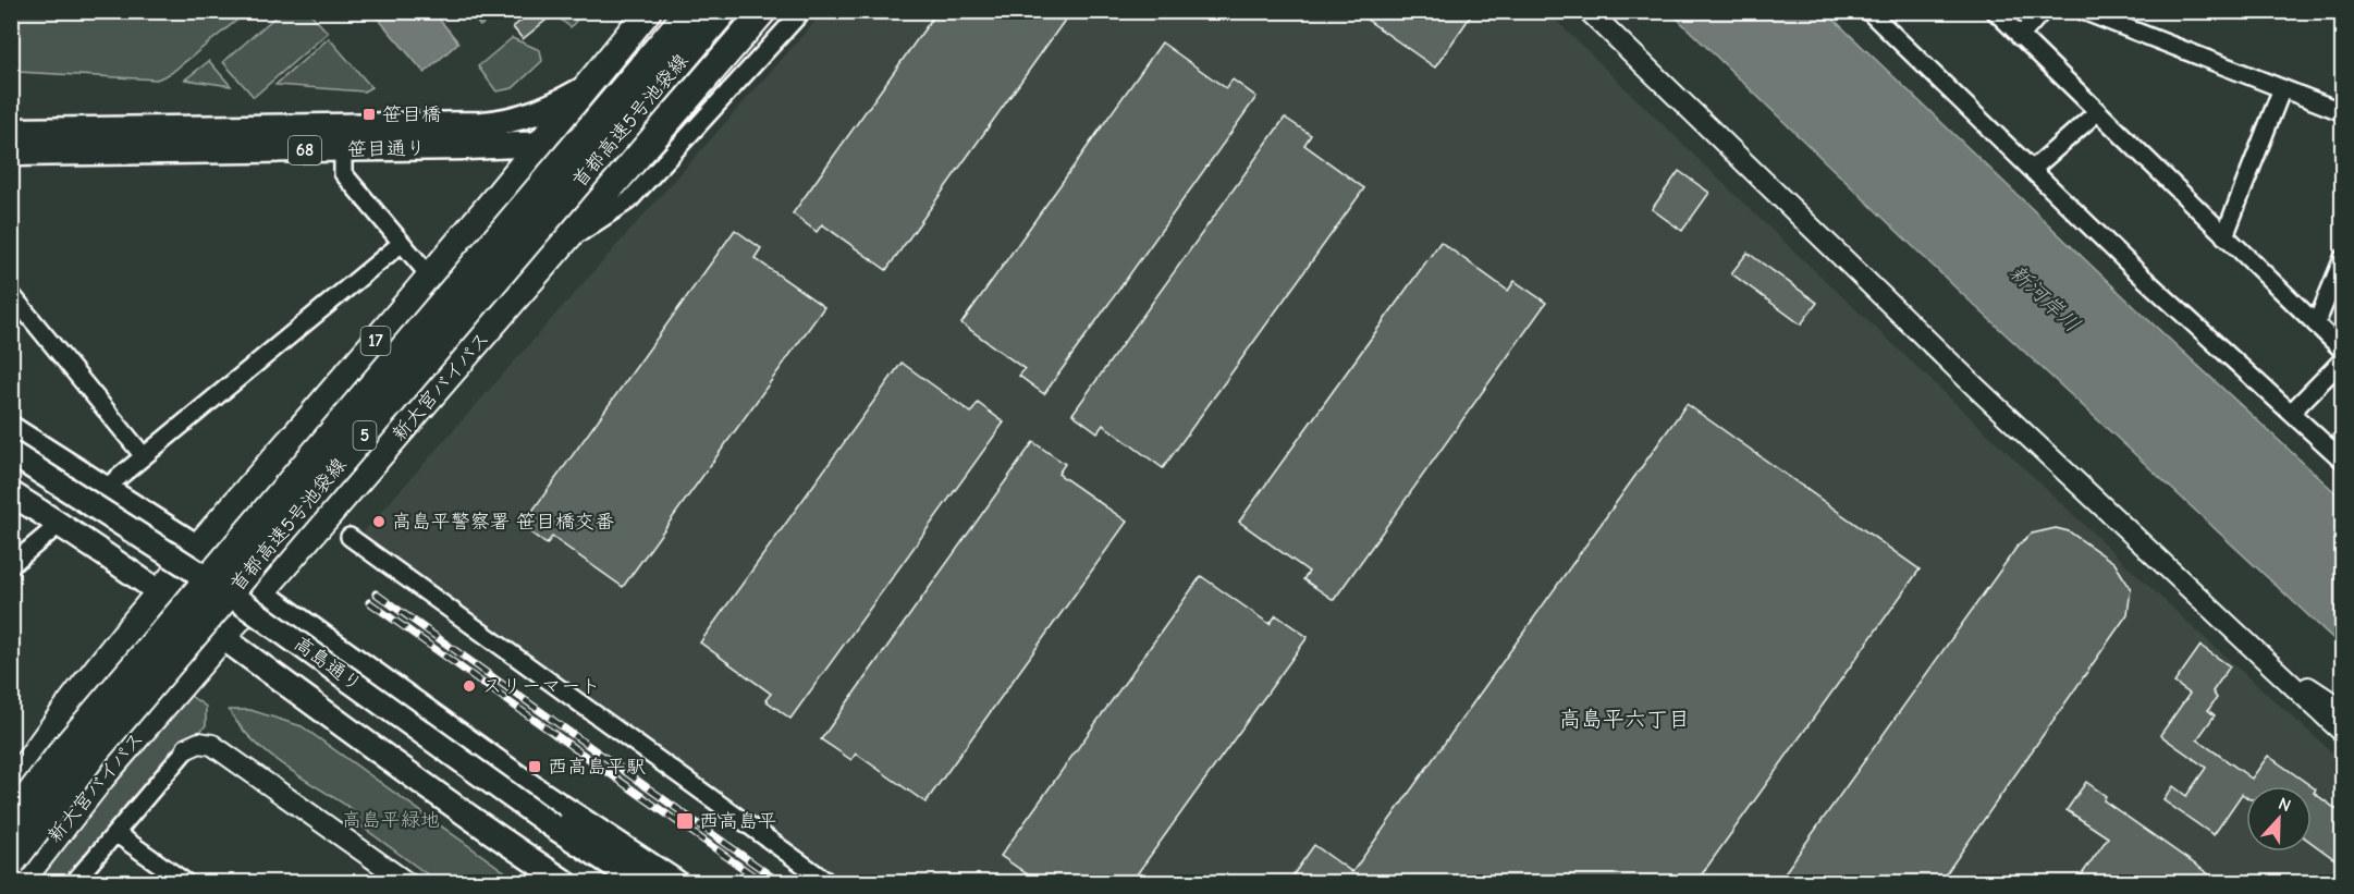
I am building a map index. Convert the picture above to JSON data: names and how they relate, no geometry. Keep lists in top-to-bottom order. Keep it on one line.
{"streets":{"highway":["首都高速5号池袋線","17","新大宮バイパス","5"],"main road":["笹目通り","68","高島通り"]},"crossings":[["笹目通り","17"],["笹目通り","新大宮バイパス"]],"districts":["高島平六丁目"],"water":["新河岸川"],"parks":["高島平緑地"],"places":{"transit":["笹目橋","西高島平駅","西高島平"],"other":["高島平警察署 笹目橋交番","スリーマート"]},"north":"top"}
